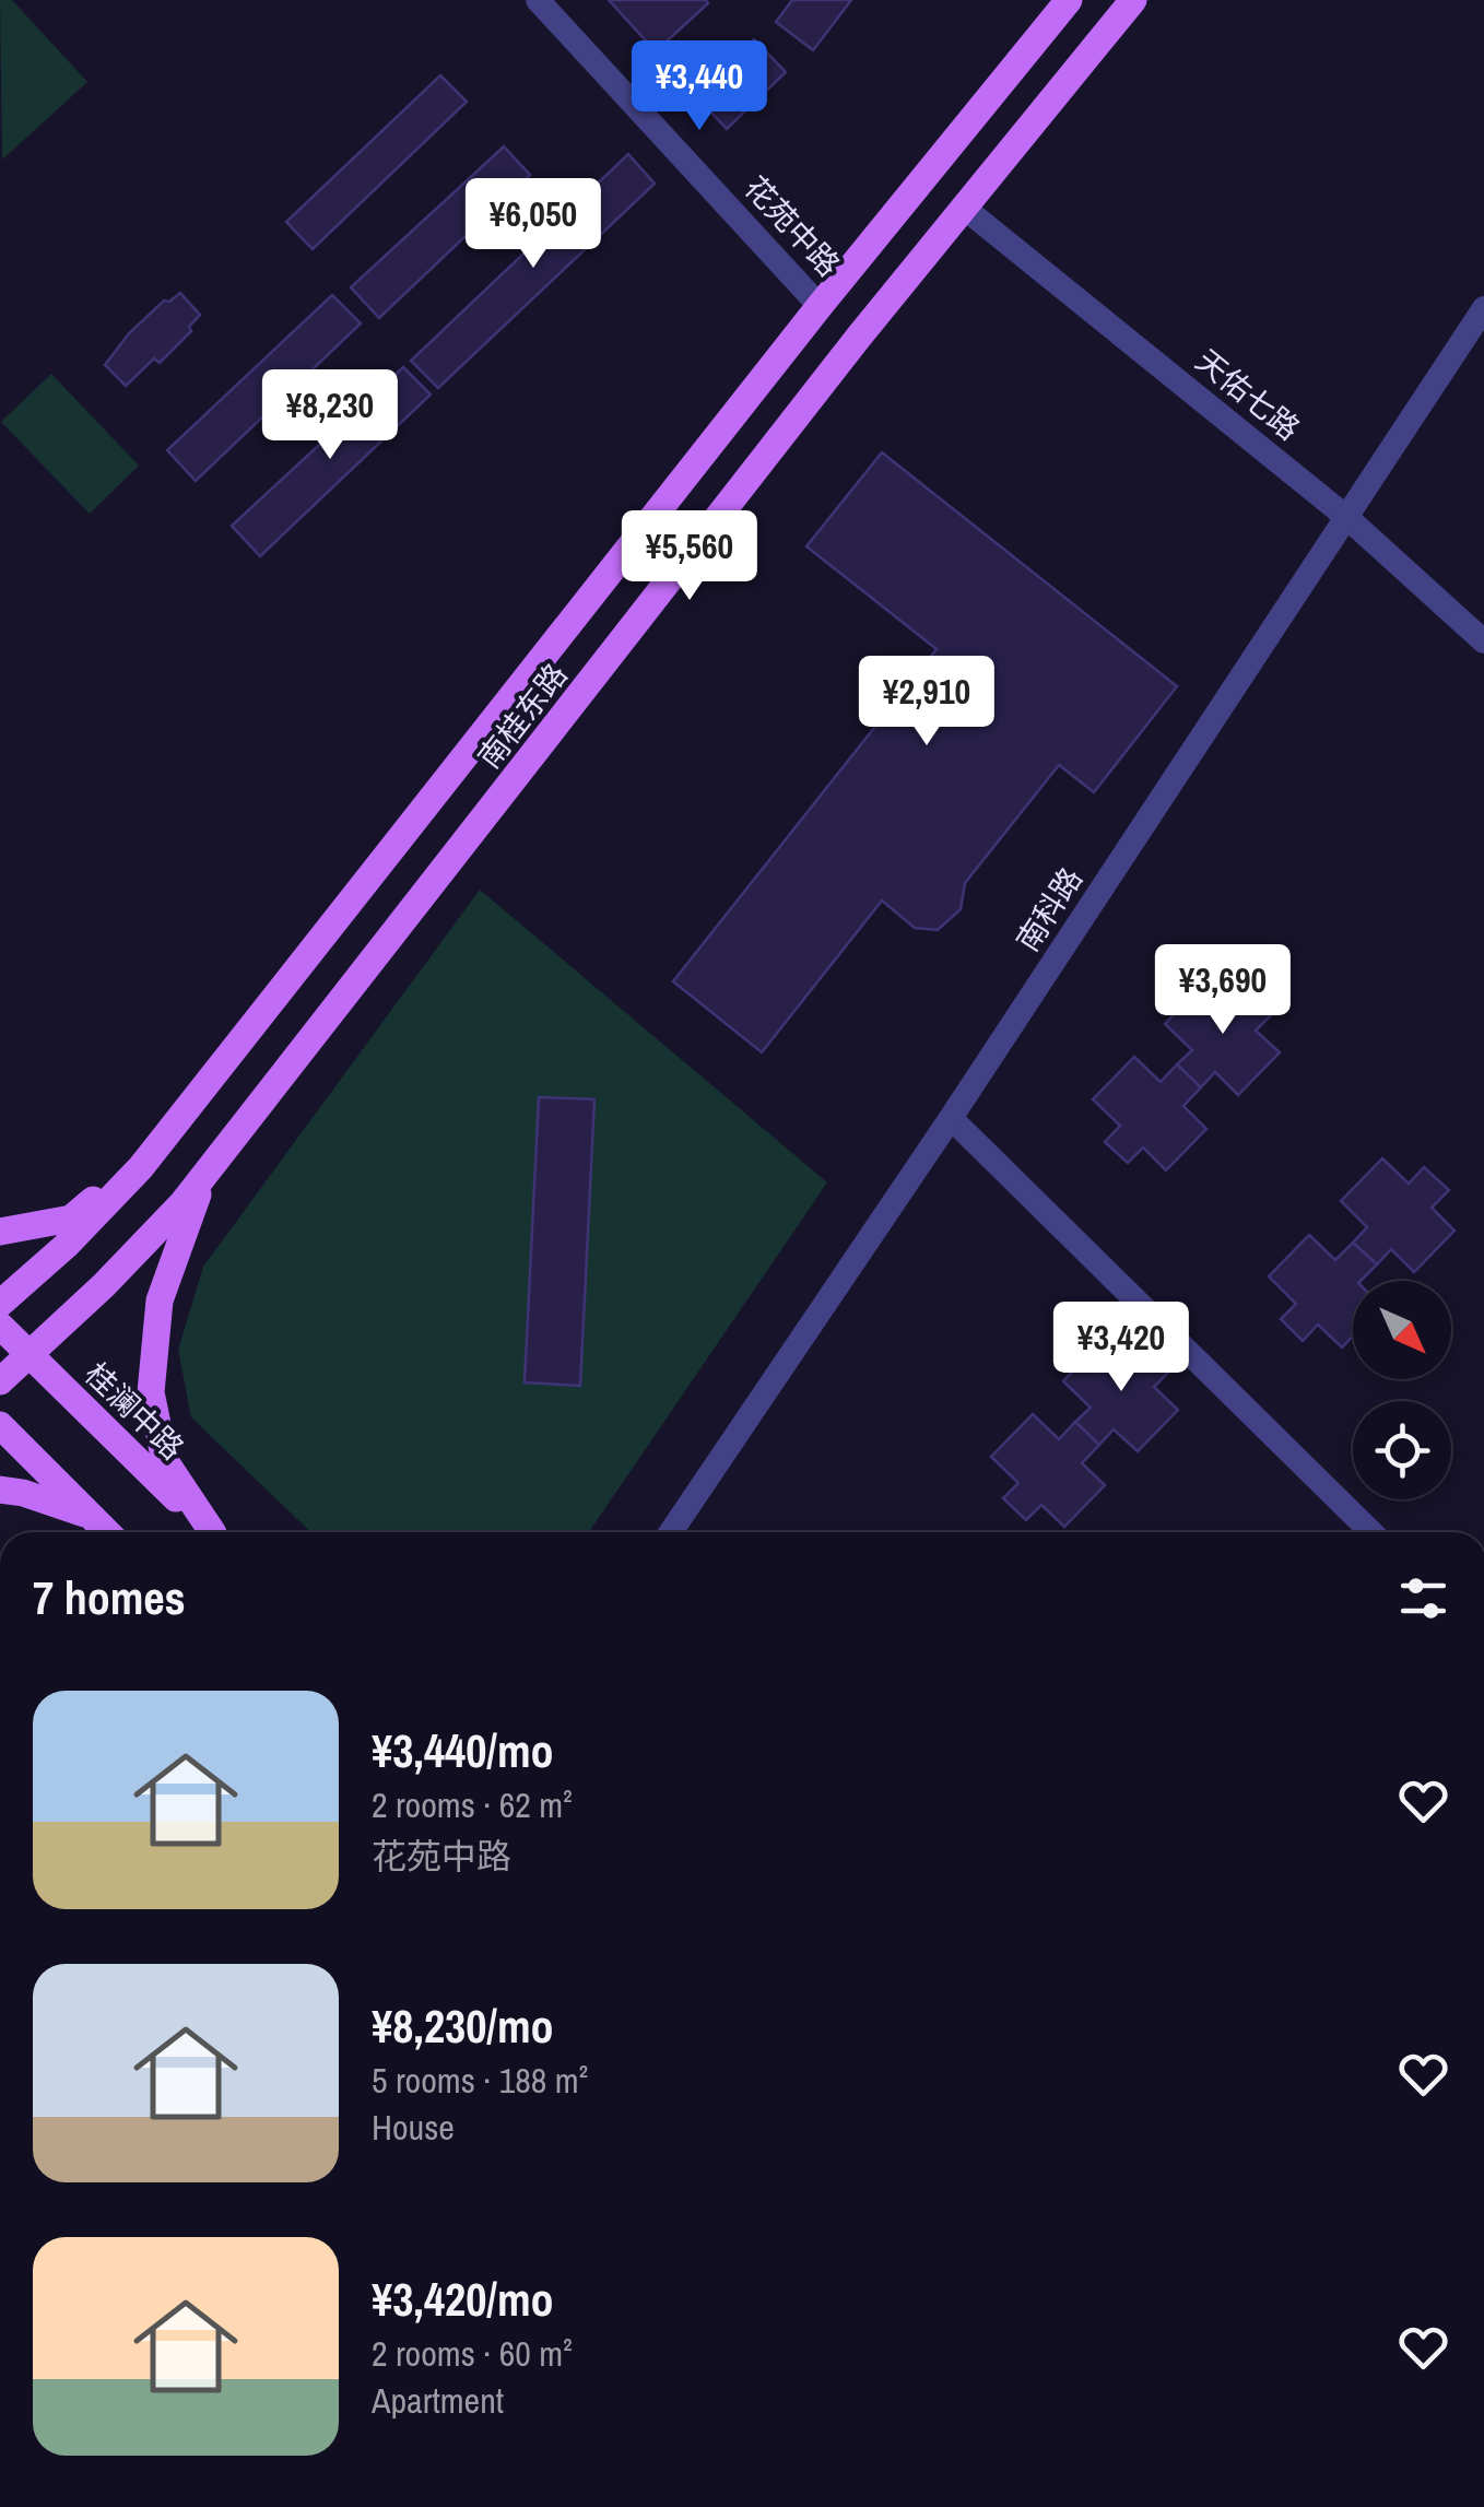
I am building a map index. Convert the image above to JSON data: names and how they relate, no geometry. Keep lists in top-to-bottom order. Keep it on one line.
{"streets":{"main road":["南桂东路","桂澜中路"],"street":["花苑中路","天佑七路","南科路"]},"crossings":[["花苑中路","南桂东路"],["天佑七路","南桂东路"],["天佑七路","南科路"],["南桂东路","桂澜中路"]],"north":"bottom right","page":{"price":["¥3,440","¥6,050","¥8,230","¥5,560","¥2,910","¥3,690","¥3,420"],"heading":"7 homes","list":[{"name":"¥3,440/mo","note":"2 rooms · 62 m² · 花苑中路"},{"name":"¥8,230/mo","note":"5 rooms · 188 m² · House"},{"name":"¥3,420/mo","note":"2 rooms · 60 m² · Apartment"}]}}
